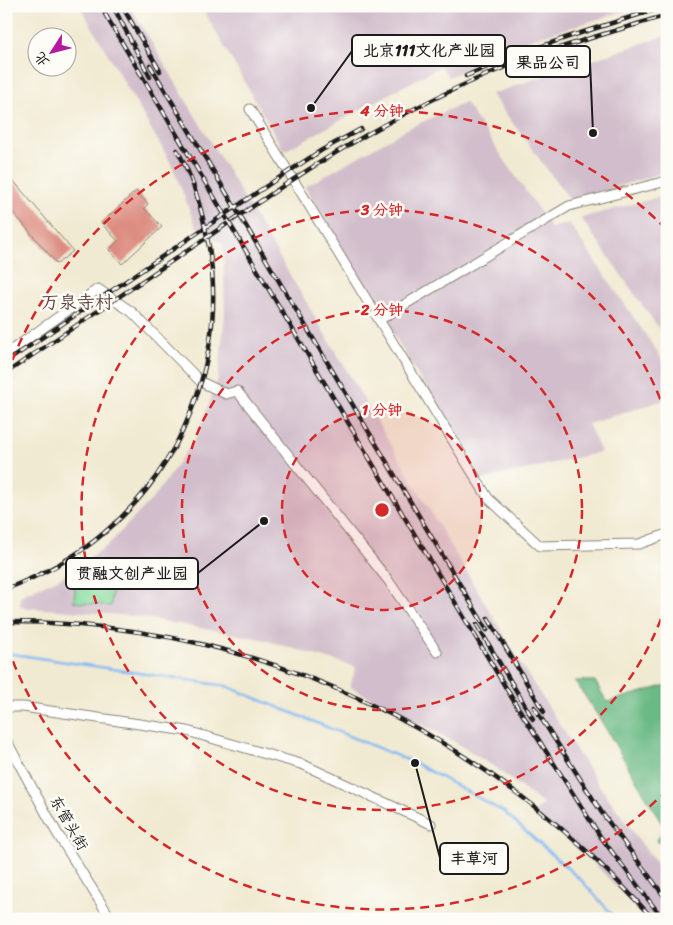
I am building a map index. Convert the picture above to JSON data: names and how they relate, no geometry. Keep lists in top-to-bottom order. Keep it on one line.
{"streets":{"street":["东管头街"]},"districts":["万泉寺村"],"places":["北京111文化产业园","果品公司","贯融文创产业园","丰草河"],"north":"bottom left","rings":["4 分钟","3 分钟","2 分钟","1 分钟"]}
